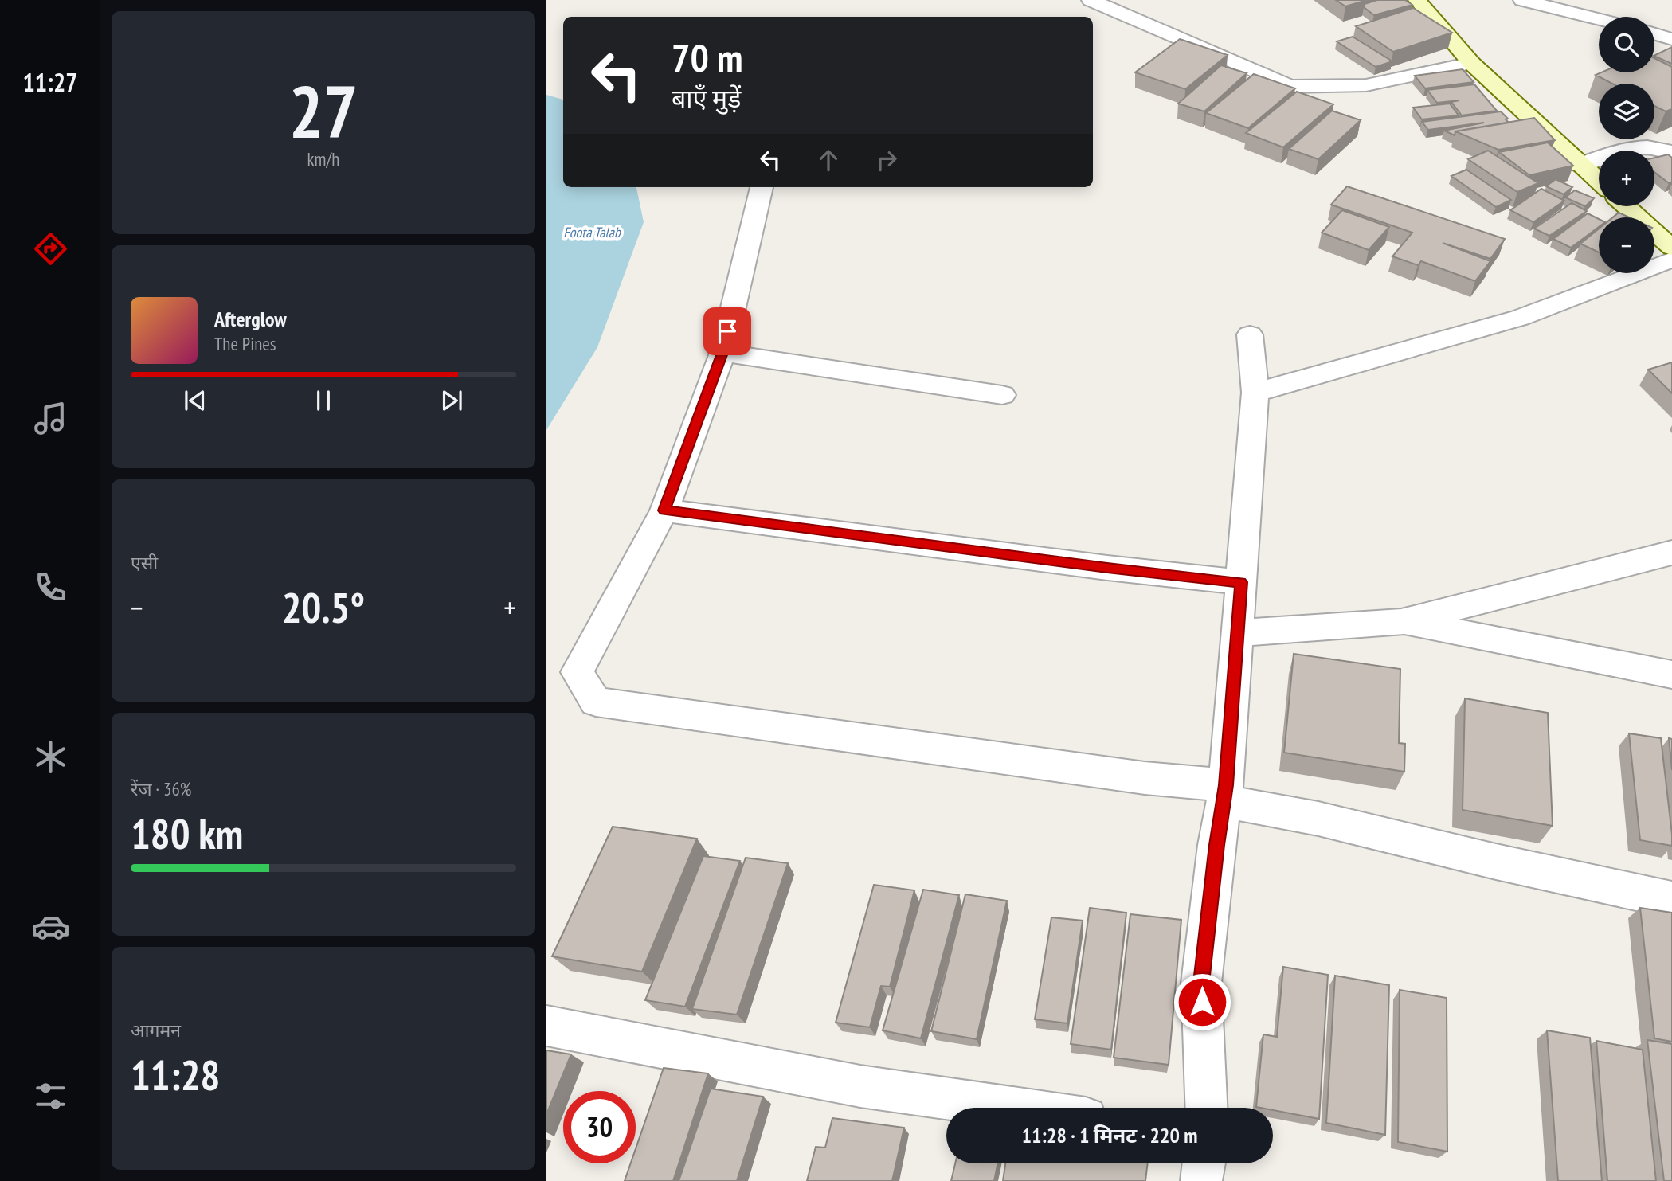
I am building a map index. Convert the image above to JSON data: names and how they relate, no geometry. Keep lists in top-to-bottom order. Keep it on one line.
{"water":["Foota Talab"],"page":{"tabs":"11:27","tile":[["27","km/h"],"एसी",["रेंज · 36%","180 km"],["आगमन","11:28"]],"map_buttons":["+","−"],"turn":["70 m","बाएँ मुड़ें"],"song":["Afterglow","The Pines"],"heat":["−","20.5°","+"],"limit":"30","trip":"11:28 · 1 मिनट · 220 m"}}
